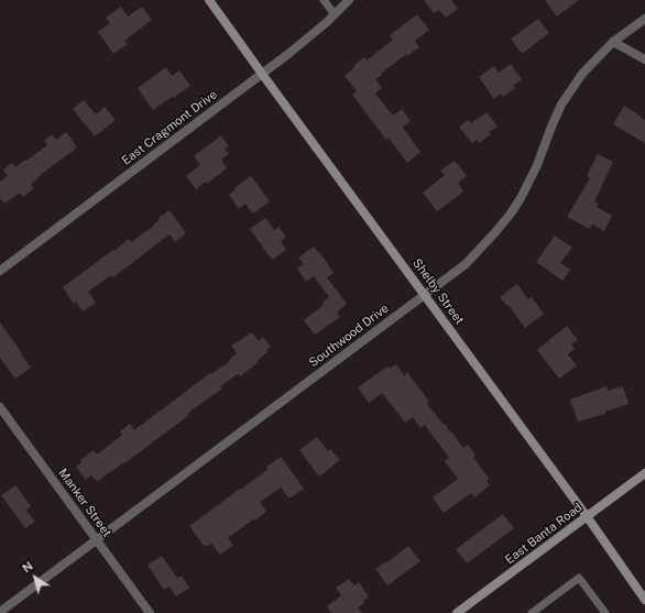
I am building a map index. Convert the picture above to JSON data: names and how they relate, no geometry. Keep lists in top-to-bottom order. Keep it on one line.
{"streets":{"street":["East Cragmont Drive","Shelby Street","Southwood Drive","Manker Street","East Banta Road"]},"crossings":[["East Cragmont Drive","Shelby Street"],["Shelby Street","Southwood Drive"],["Shelby Street","East Banta Road"],["Southwood Drive","Manker Street"]],"north":"top left"}
